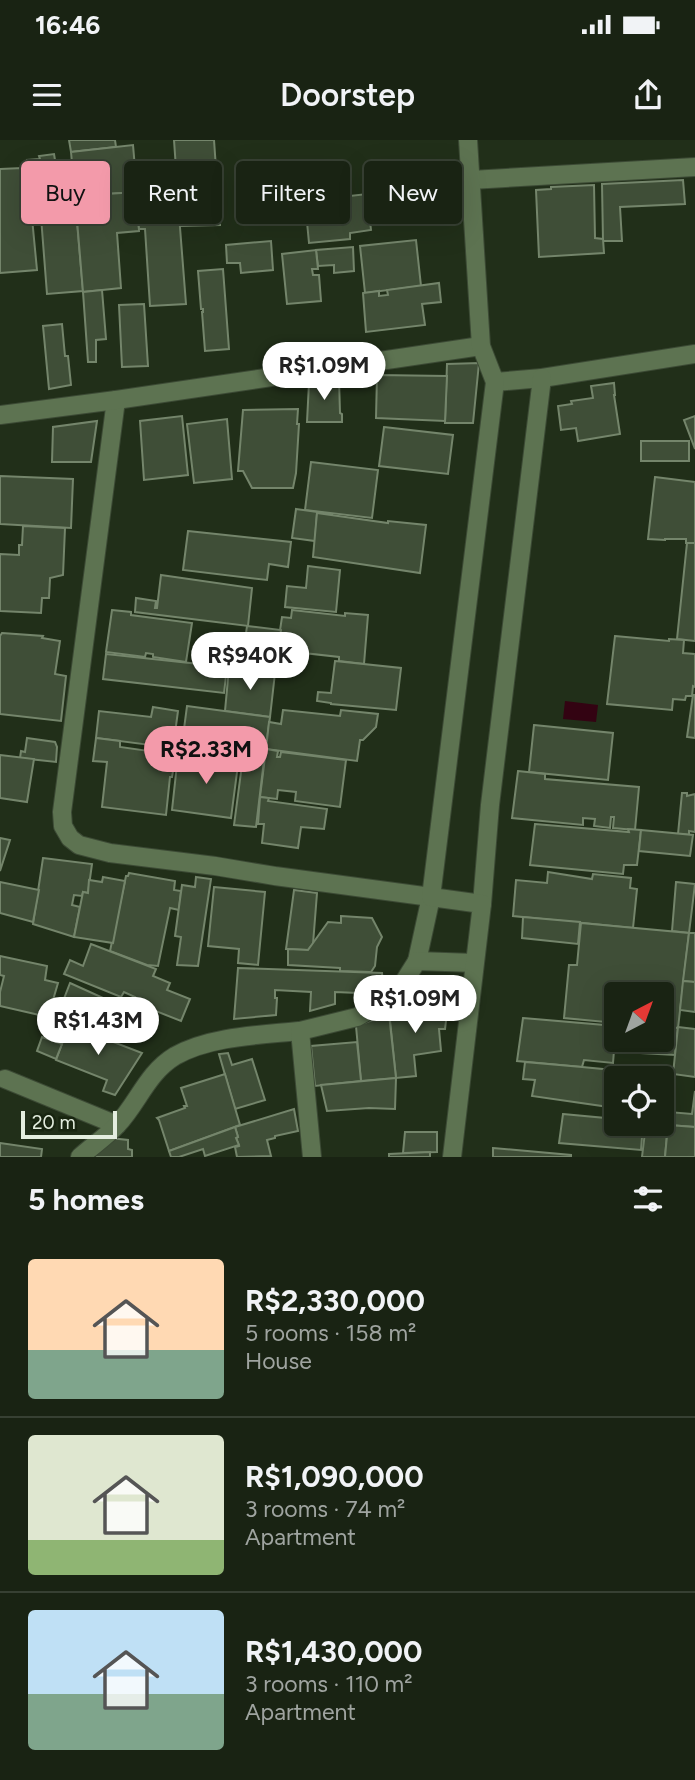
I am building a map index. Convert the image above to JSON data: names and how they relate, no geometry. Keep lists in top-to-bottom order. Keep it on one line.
{"scale_bar":"20 m","north":"top right","page":{"status":"16:46","header":"Doorstep","chip":["Buy","Rent","Filters","New"],"price":["R$1.09M","R$940K","R$2.33M","R$1.09M","R$1.43M"],"scale":"20 m","heading":"5 homes","list":[{"name":"R$2,330,000","note":"5 rooms · 158 m² · House"},{"name":"R$1,090,000","note":"3 rooms · 74 m² · Apartment"},{"name":"R$1,430,000","note":"3 rooms · 110 m² · Apartment"}]}}
